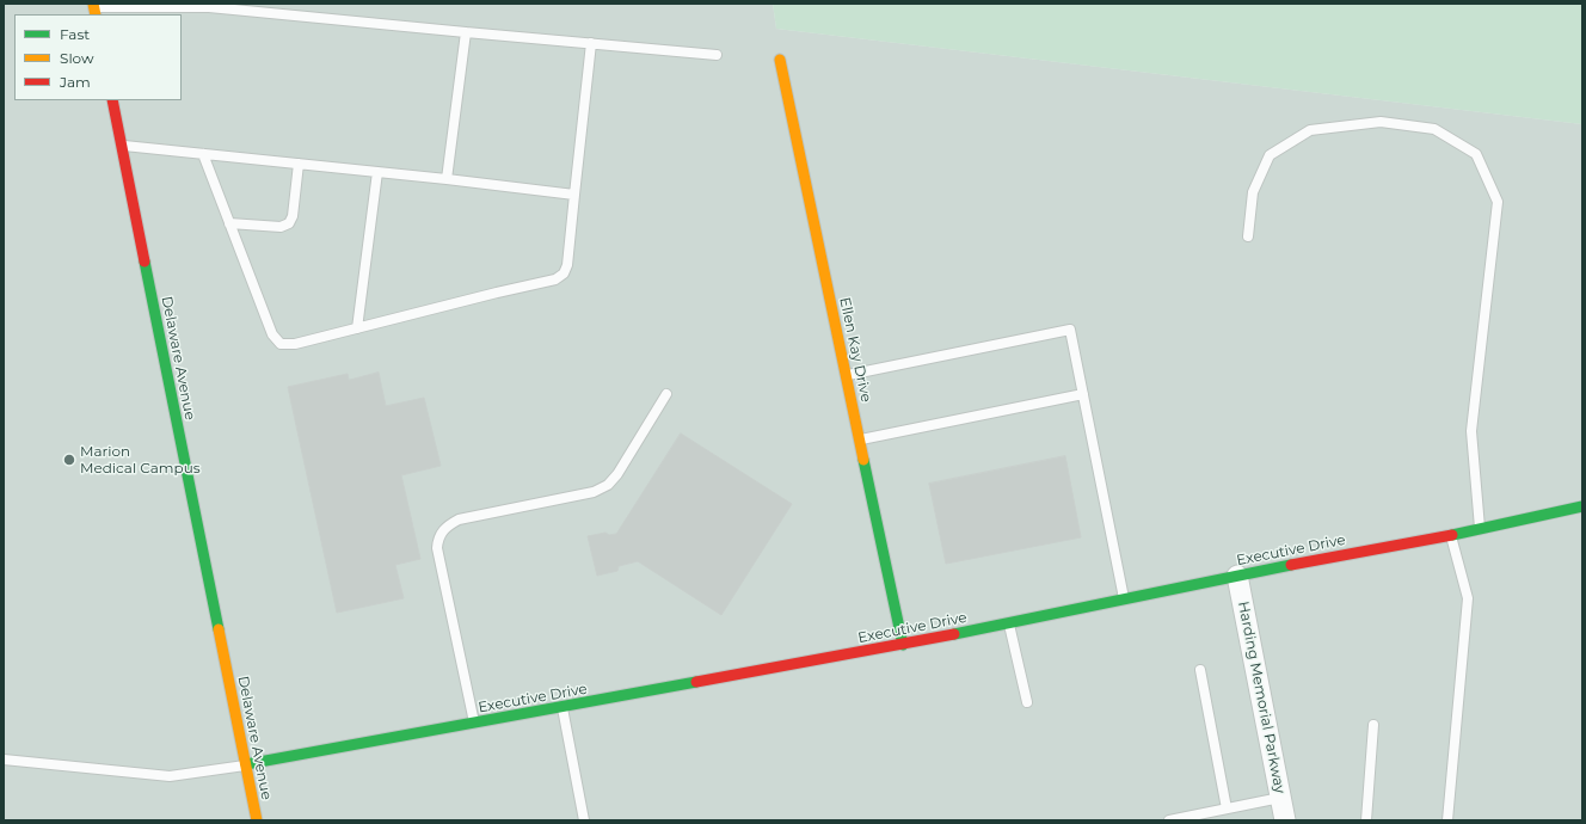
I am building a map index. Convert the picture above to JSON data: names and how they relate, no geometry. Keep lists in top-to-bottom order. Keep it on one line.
{"streets":{"street":["Ellen Kay Drive","Delaware Avenue","Executive Drive","Harding Memorial Parkway"]},"crossings":[["Ellen Kay Drive","Executive Drive"],["Delaware Avenue","Executive Drive"],["Executive Drive","Harding Memorial Parkway"]],"places":["Marion Medical Campus"],"legend":["Fast","Slow","Jam"]}
